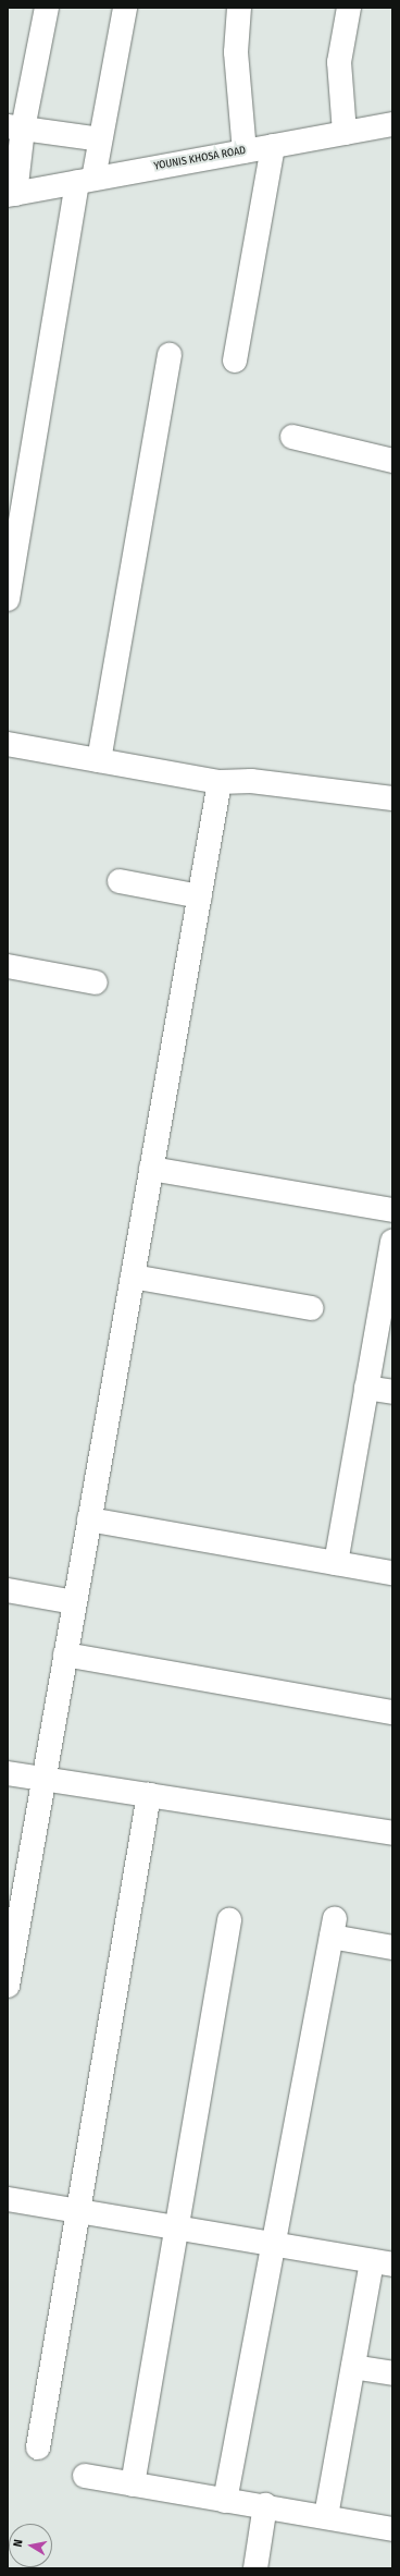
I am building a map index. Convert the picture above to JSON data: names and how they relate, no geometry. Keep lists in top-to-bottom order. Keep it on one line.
{"streets":{"street":["YOUNIS KHOSA ROAD"]},"north":"left"}
